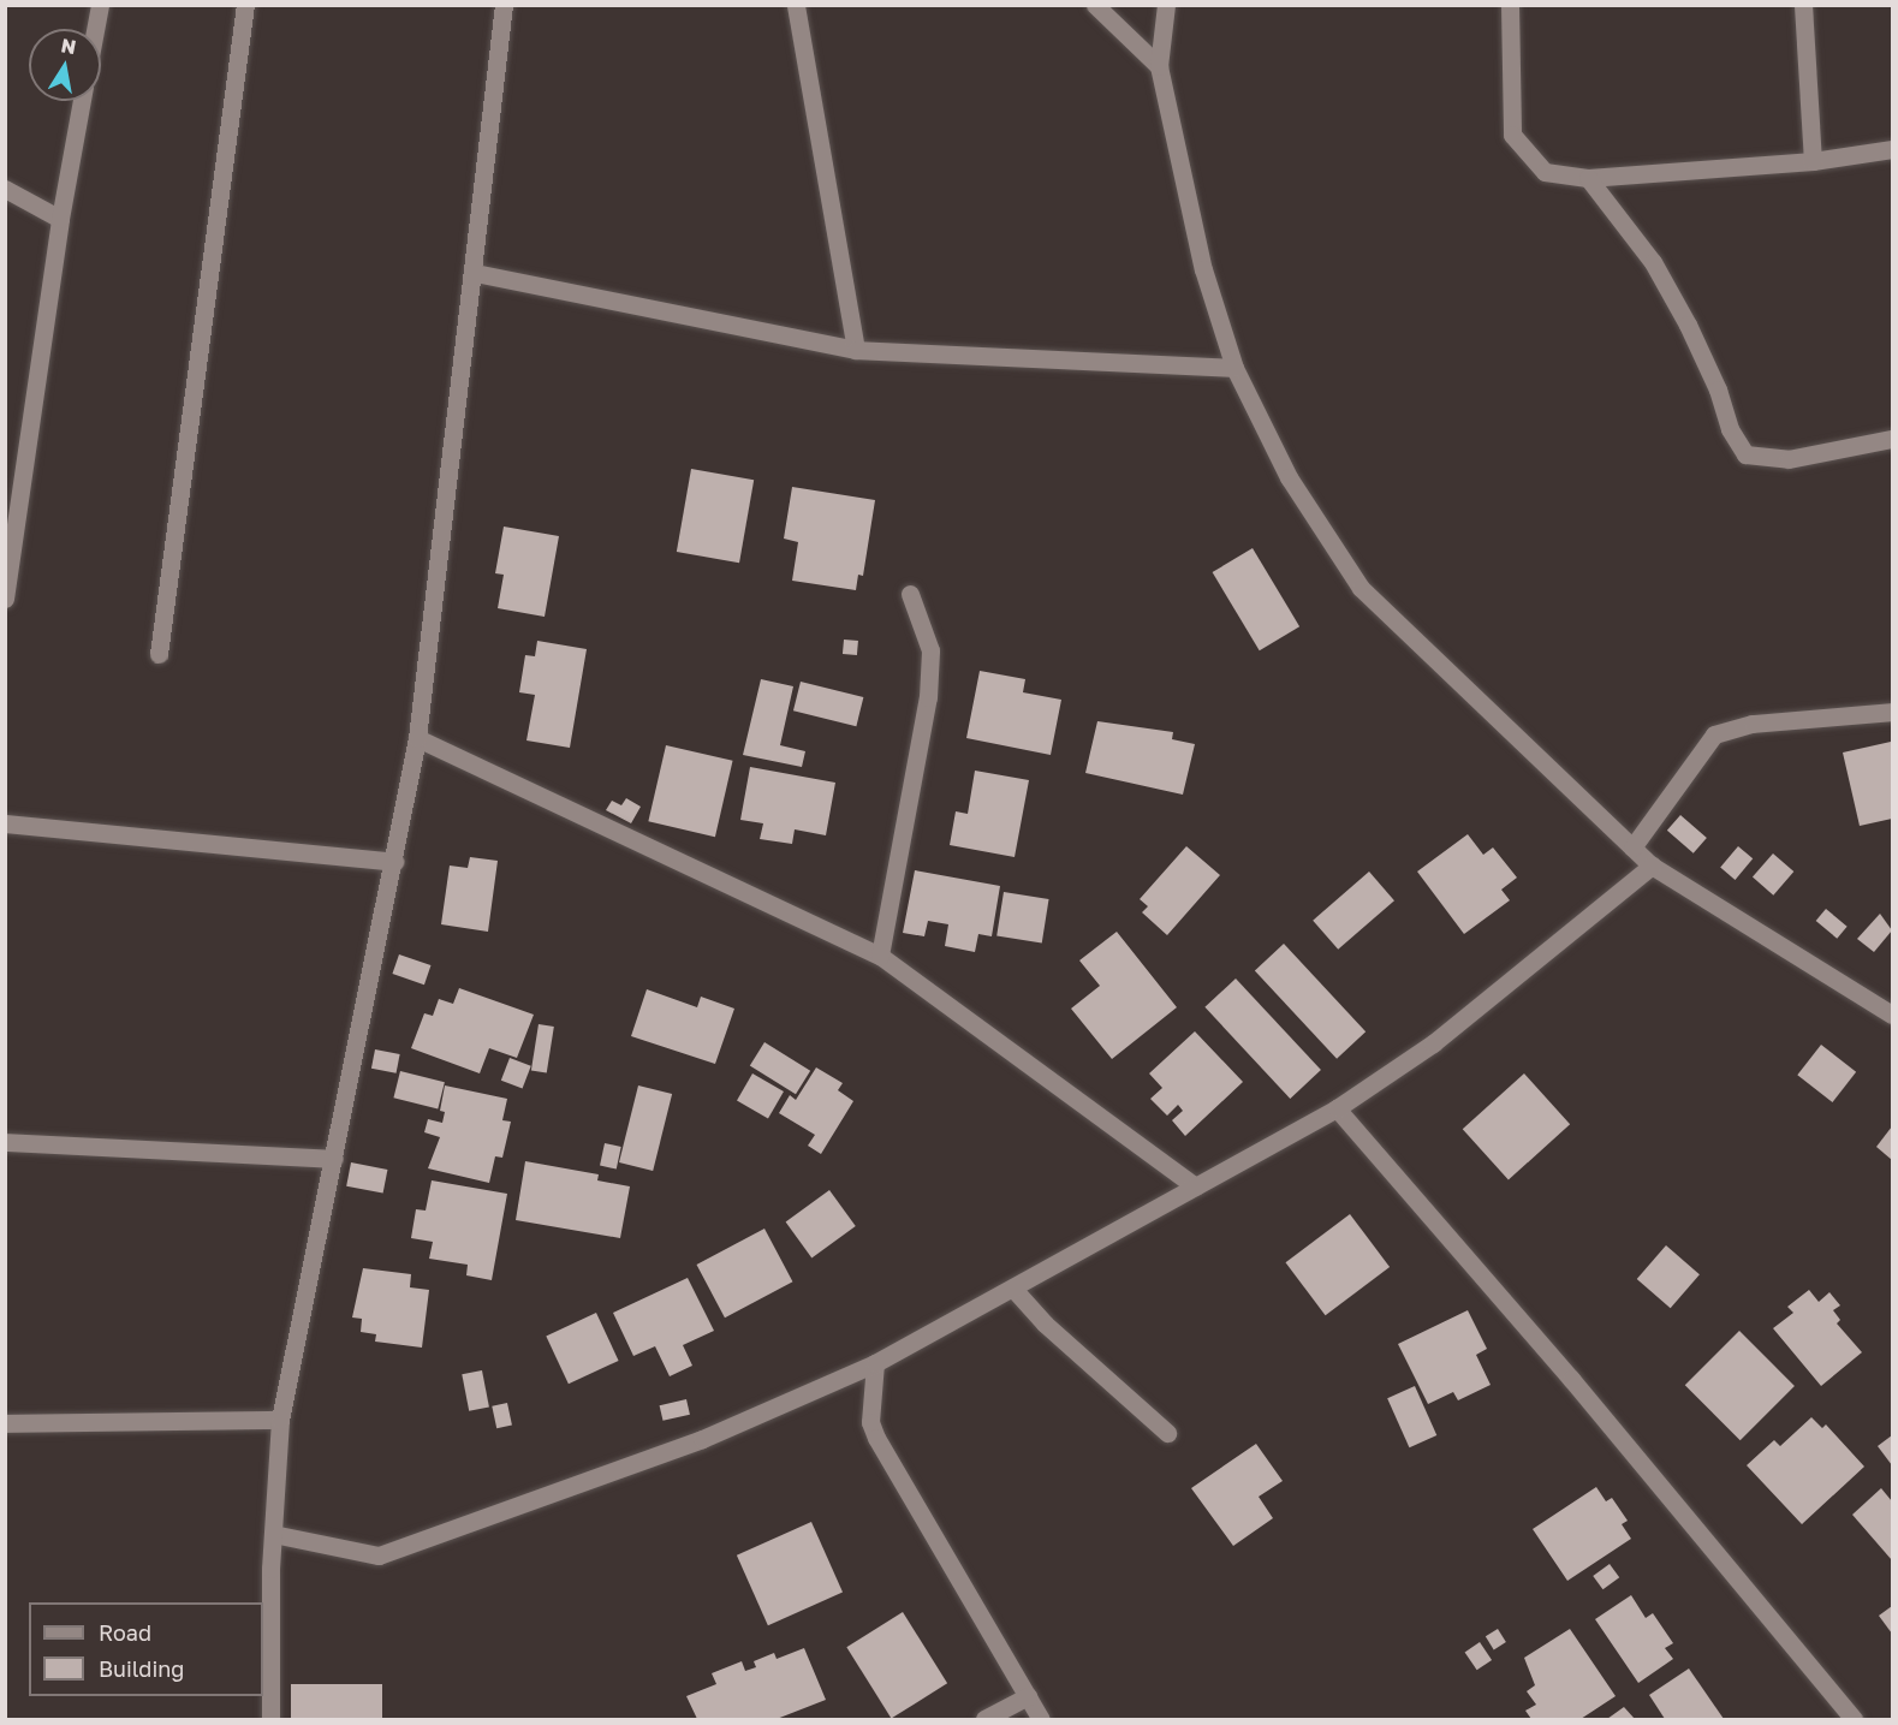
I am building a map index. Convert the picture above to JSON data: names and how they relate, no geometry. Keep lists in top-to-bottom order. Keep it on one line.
{"legend":["Road","Building"],"north":"top"}
